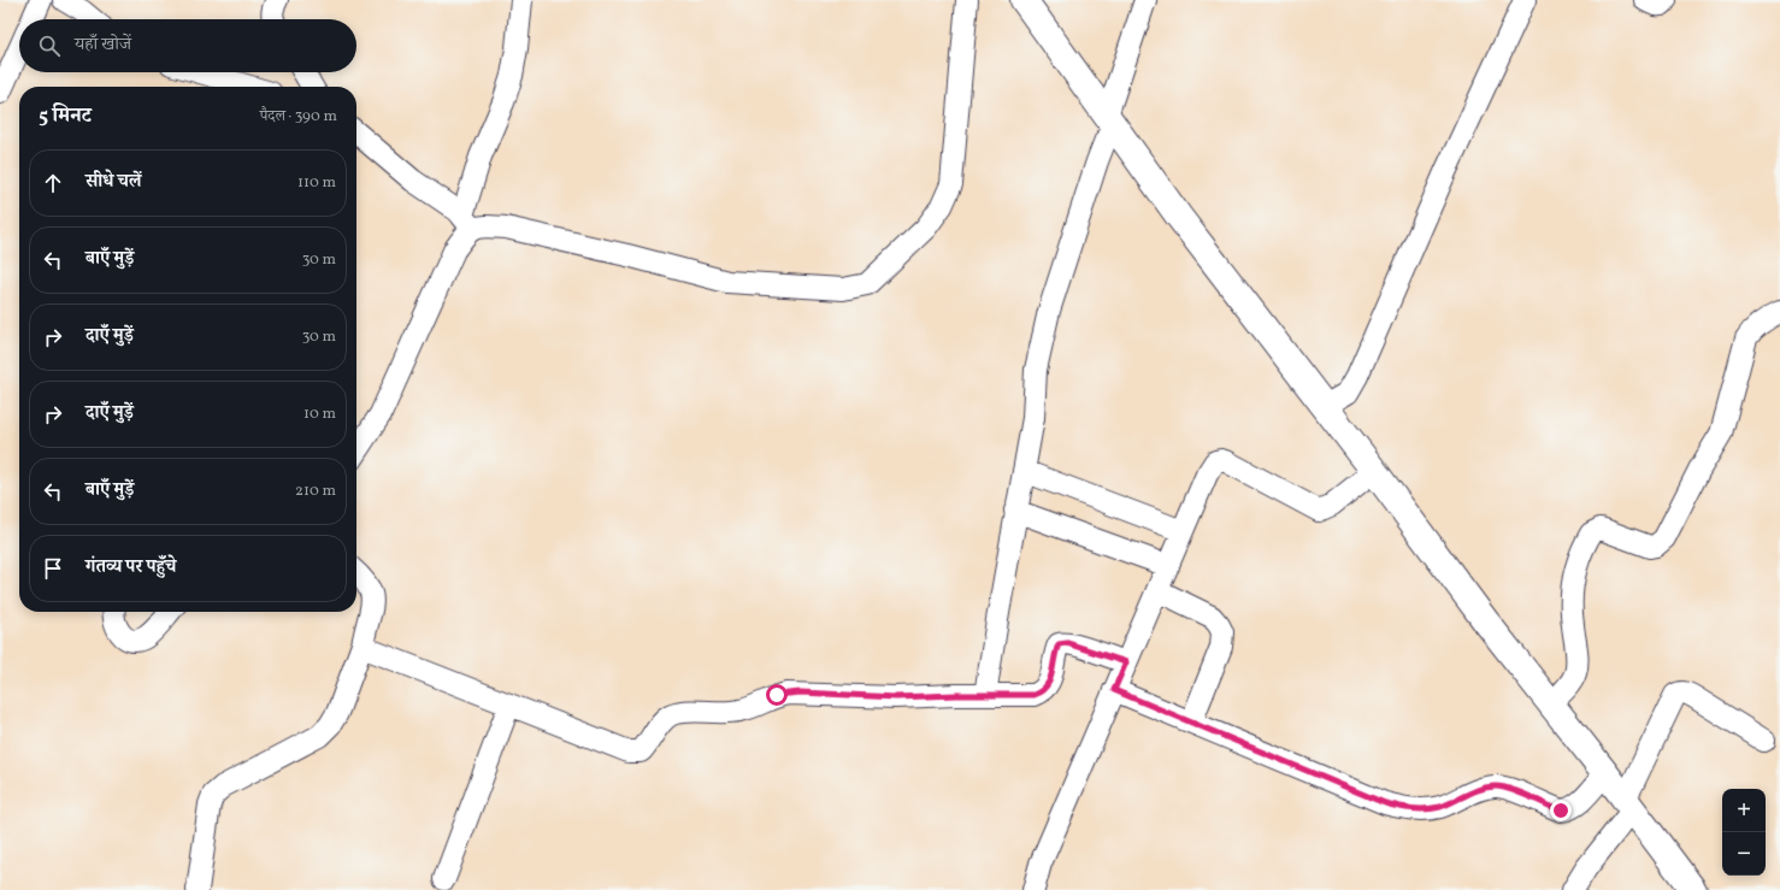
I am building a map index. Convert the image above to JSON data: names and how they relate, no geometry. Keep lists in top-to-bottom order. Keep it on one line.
{"page":{"search":"यहाँ खोजें","heading":["5 मिनट","पैदल · 390 m"],"list":[["सीधे चलें","110 m"],["बाएँ मुड़ें","30 m"],["दाएँ मुड़ें","30 m"],["दाएँ मुड़ें","10 m"],["बाएँ मुड़ें","210 m"],"गंतव्य पर पहुँचे"],"map_buttons":["+","−"]}}
